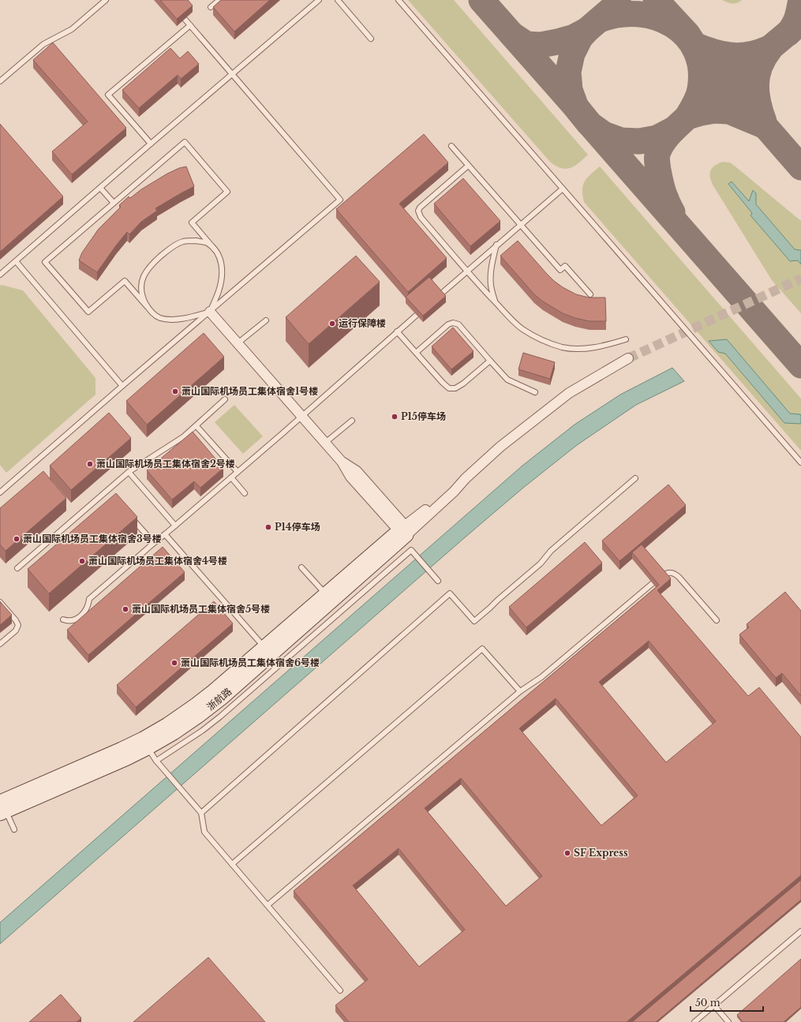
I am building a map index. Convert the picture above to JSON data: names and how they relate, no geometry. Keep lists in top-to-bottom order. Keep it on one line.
{"streets":{"street":["浙航路"]},"places":["运行保障楼","萧山国际机场员工集体宿舍1号楼","P15停车场","萧山国际机场员工集体宿舍2号楼","P14停车场","萧山国际机场员工集体宿舍3号楼","萧山国际机场员工集体宿舍4号楼","萧山国际机场员工集体宿舍5号楼","萧山国际机场员工集体宿舍6号楼","SF Express"],"scale_bar":"50 m"}
